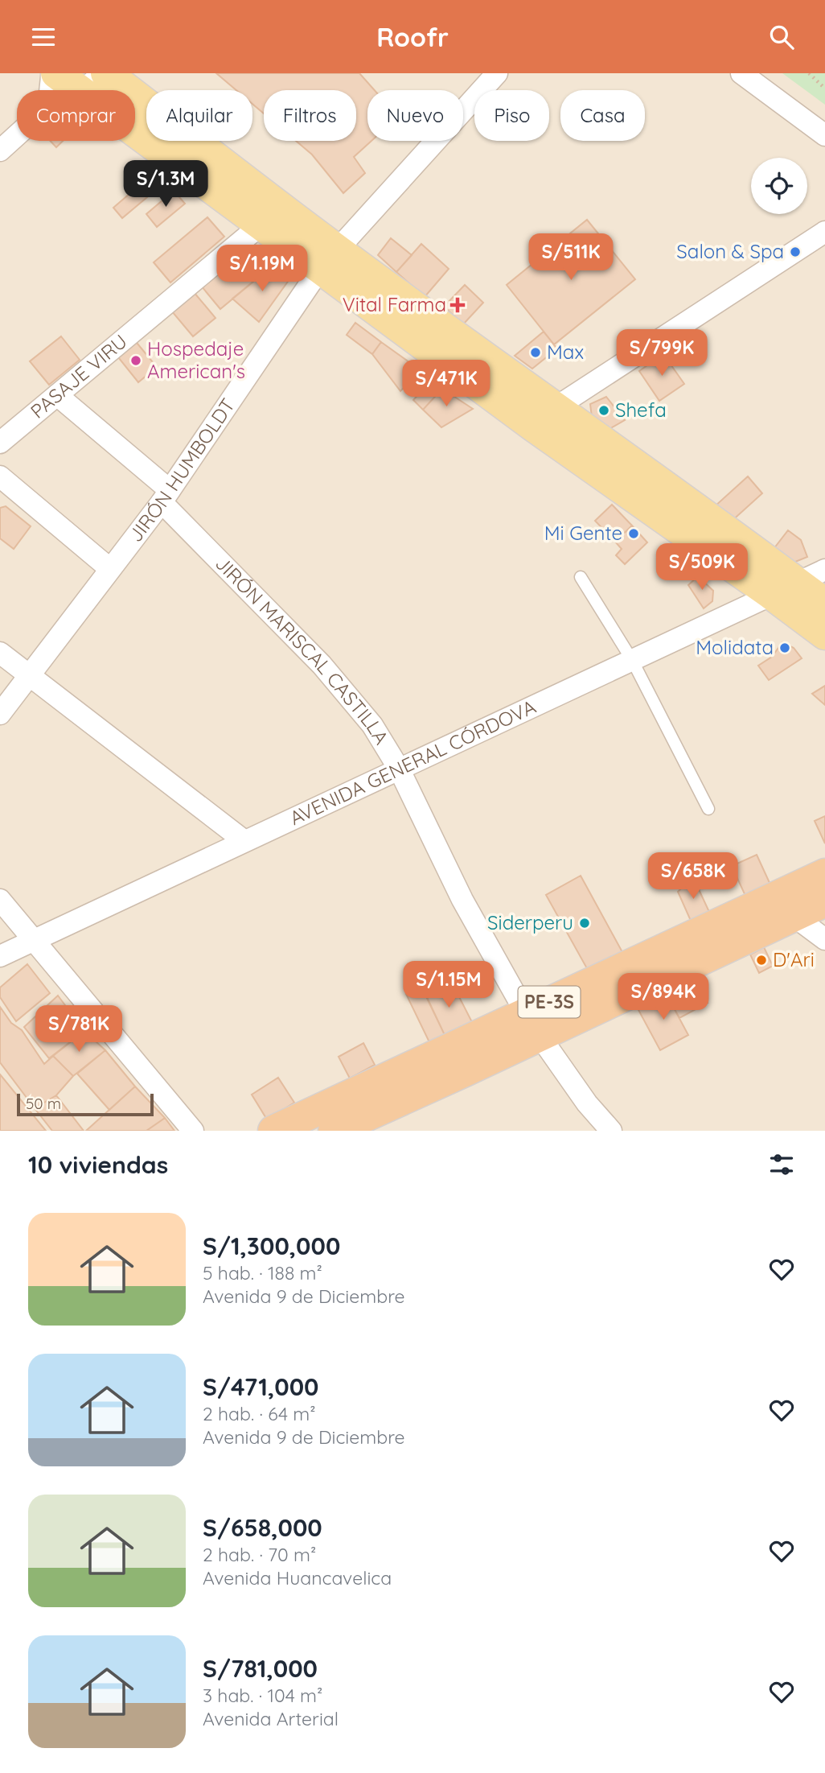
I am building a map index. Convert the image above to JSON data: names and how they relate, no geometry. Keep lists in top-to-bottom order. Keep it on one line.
{"streets":{"highway":["PE-3S"],"street":["PASAJE VIRU","JIRÓN HUMBOLDT","JIRÓN MARISCAL CASTILLA","AVENIDA GENERAL CÓRDOVA"]},"crossings":[["PASAJE VIRU","JIRÓN MARISCAL CASTILLA"],["JIRÓN HUMBOLDT","JIRÓN MARISCAL CASTILLA"],["JIRÓN MARISCAL CASTILLA","AVENIDA GENERAL CÓRDOVA"],["JIRÓN MARISCAL CASTILLA","PE-3S"]],"places":{"other":["Salon & Spa","Max","Hospedaje American's","Shefa","Mi Gente","Molidata","Siderperu","D'Ari"],"health":["Vital Farma"]},"scale_bar":"50 m","page":{"header":"Roofr","chip":["Comprar","Alquilar","Filtros","Nuevo","Piso","Casa"],"price":["S/1.3M","S/511K","S/1.19M","S/799K","S/471K","S/509K","S/658K","S/1.15M","S/894K","S/781K"],"scale":"50 m","heading":"10 viviendas","list":[{"name":"S/1,300,000","note":"5 hab. · 188 m² · Avenida 9 de Diciembre"},{"name":"S/471,000","note":"2 hab. · 64 m² · Avenida 9 de Diciembre"},{"name":"S/658,000","note":"2 hab. · 70 m² · Avenida Huancavelica"},{"name":"S/781,000","note":"3 hab. · 104 m² · Avenida Arterial"}]}}
